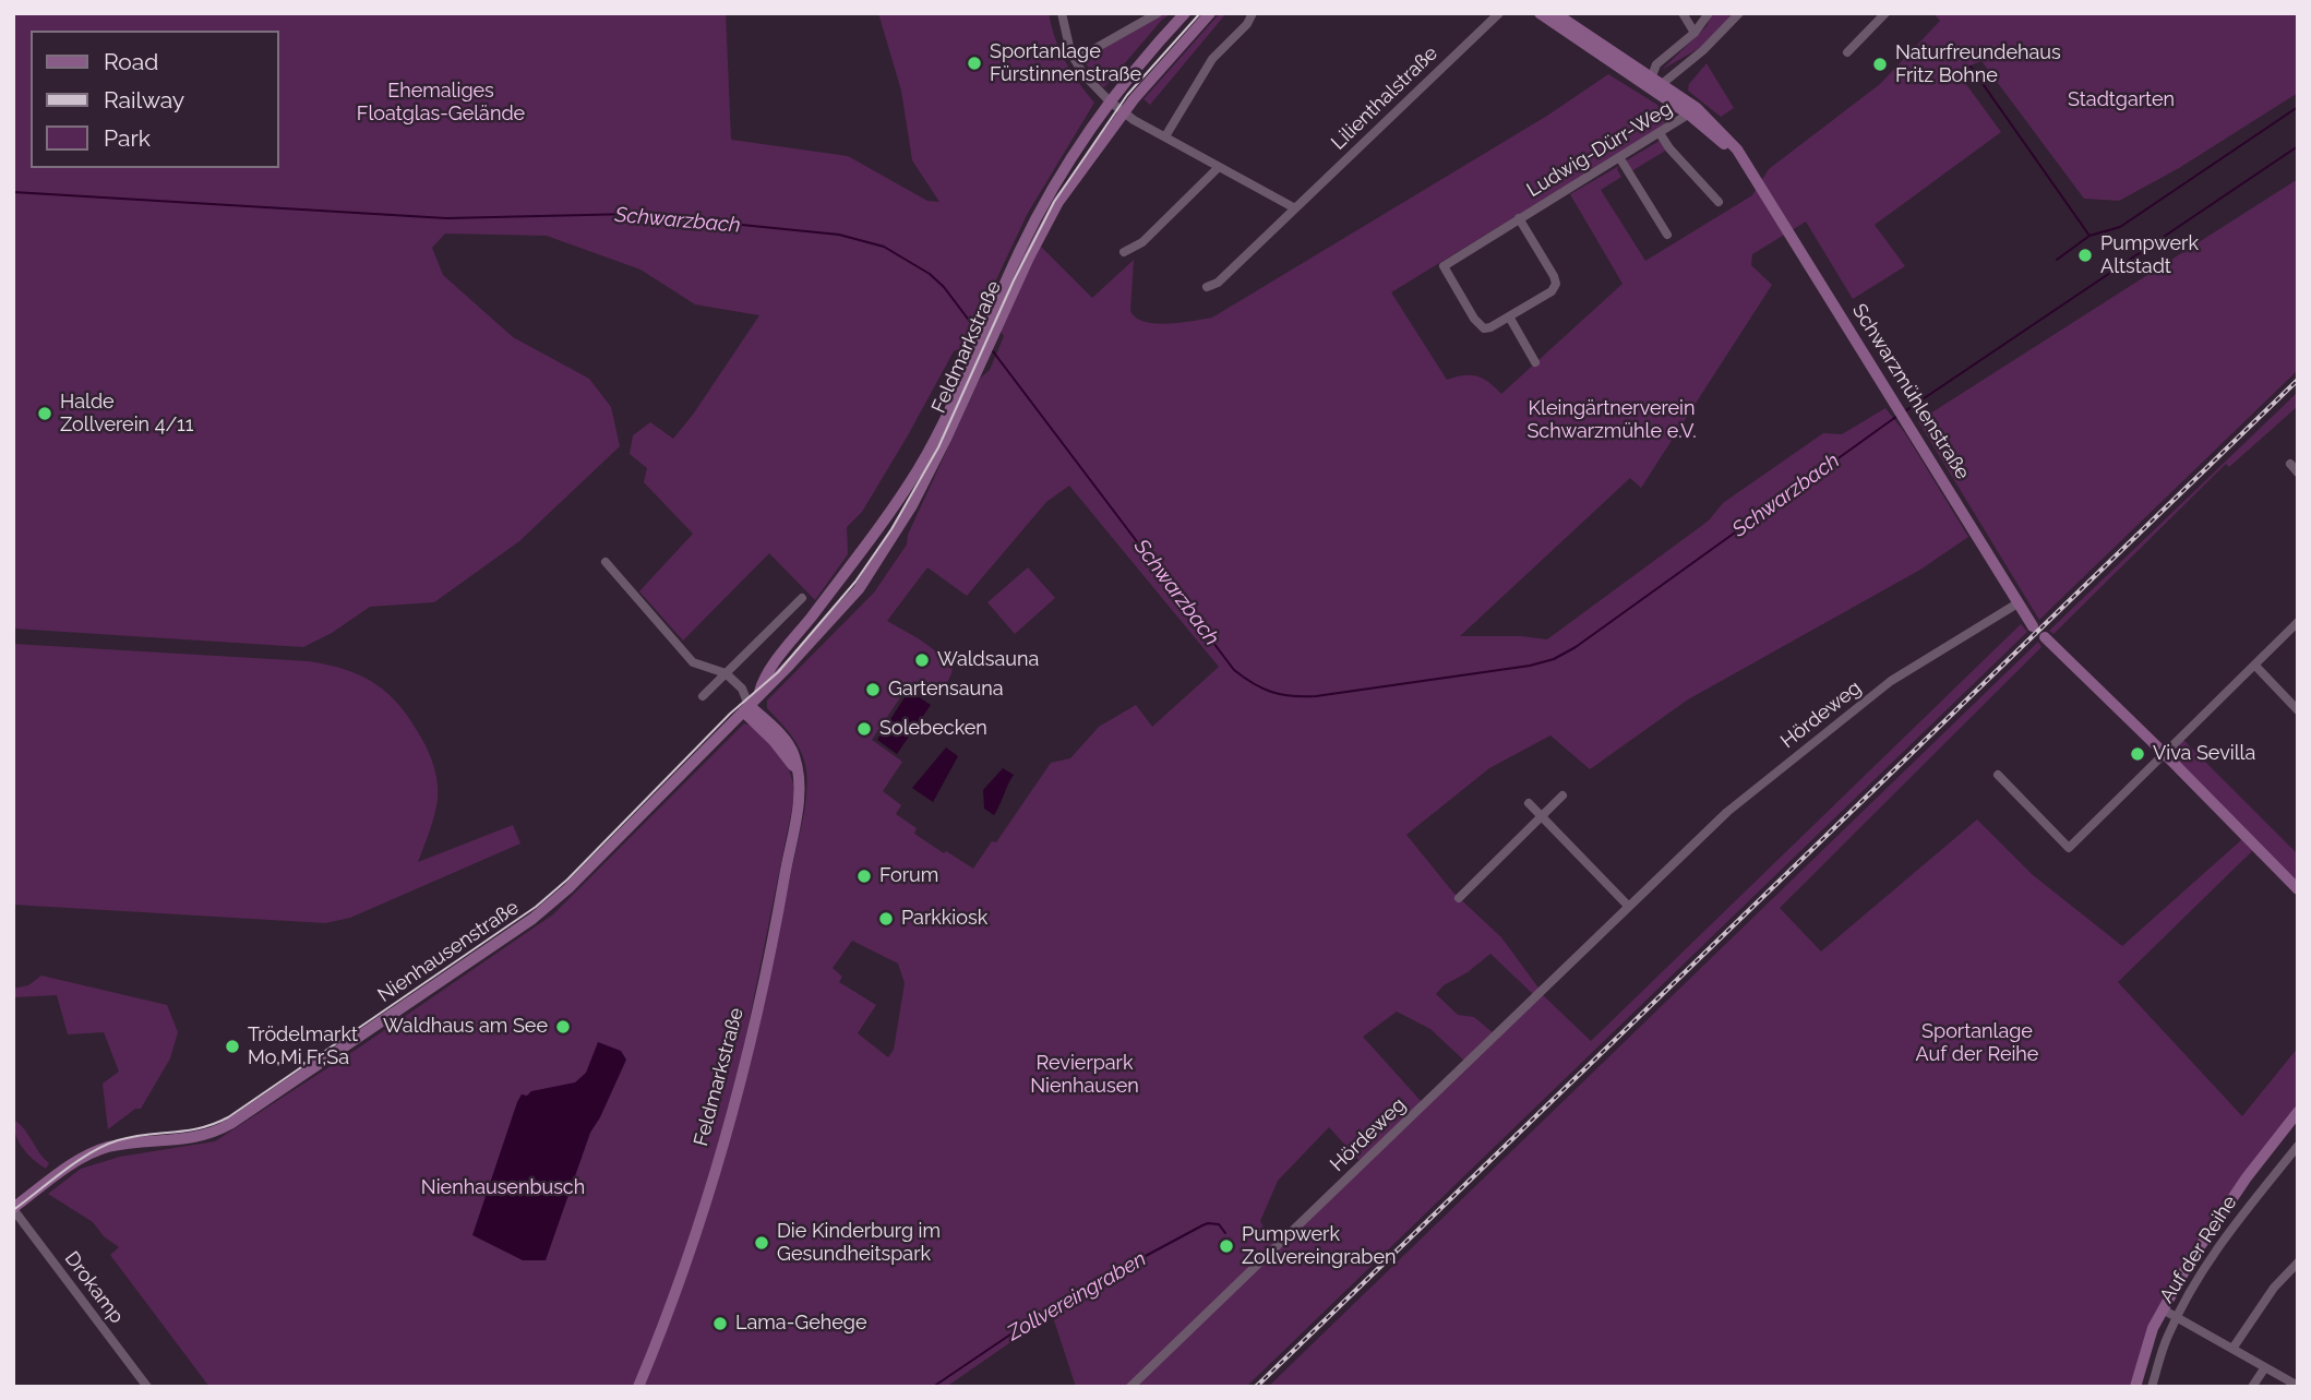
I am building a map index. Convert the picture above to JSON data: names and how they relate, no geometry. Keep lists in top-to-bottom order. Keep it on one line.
{"streets":{"main road":["Feldmarkstraße","Schwarzmühlenstraße","Nienhausenstraße","Auf der Reihe"],"street":["Lilienthalstraße","Ludwig-Dürr-Weg","Hördeweg","Drokamp"]},"crossings":[["Ludwig-Dürr-Weg","Schwarzmühlenstraße"],["Feldmarkstraße","Nienhausenstraße"],["Schwarzmühlenstraße","Hördeweg"],["Nienhausenstraße","Drokamp"]],"water":["Schwarzbach","Zollvereingraben"],"parks":["Ehemaliges Floatglas-Gelände","Stadtgarten","Kleingärtnerverein Schwarzmühle e.V.","Sportanlage Auf der Reihe","Revierpark Nienhausen","Nienhausenbusch"],"places":["Sportanlage Fürstinnenstraße","Naturfreundehaus Fritz Bohne","Pumpwerk Altstadt","Halde Zollverein 4/11","Waldsauna","Gartensauna","Solebecken","Viva Sevilla","Forum","Parkkiosk","Waldhaus am See","Trödelmarkt Mo,Mi,Fr,Sa","Die Kinderburg im Gesundheitspark","Pumpwerk Zollvereingraben","Lama-Gehege"],"legend":["Road","Railway","Park"]}
